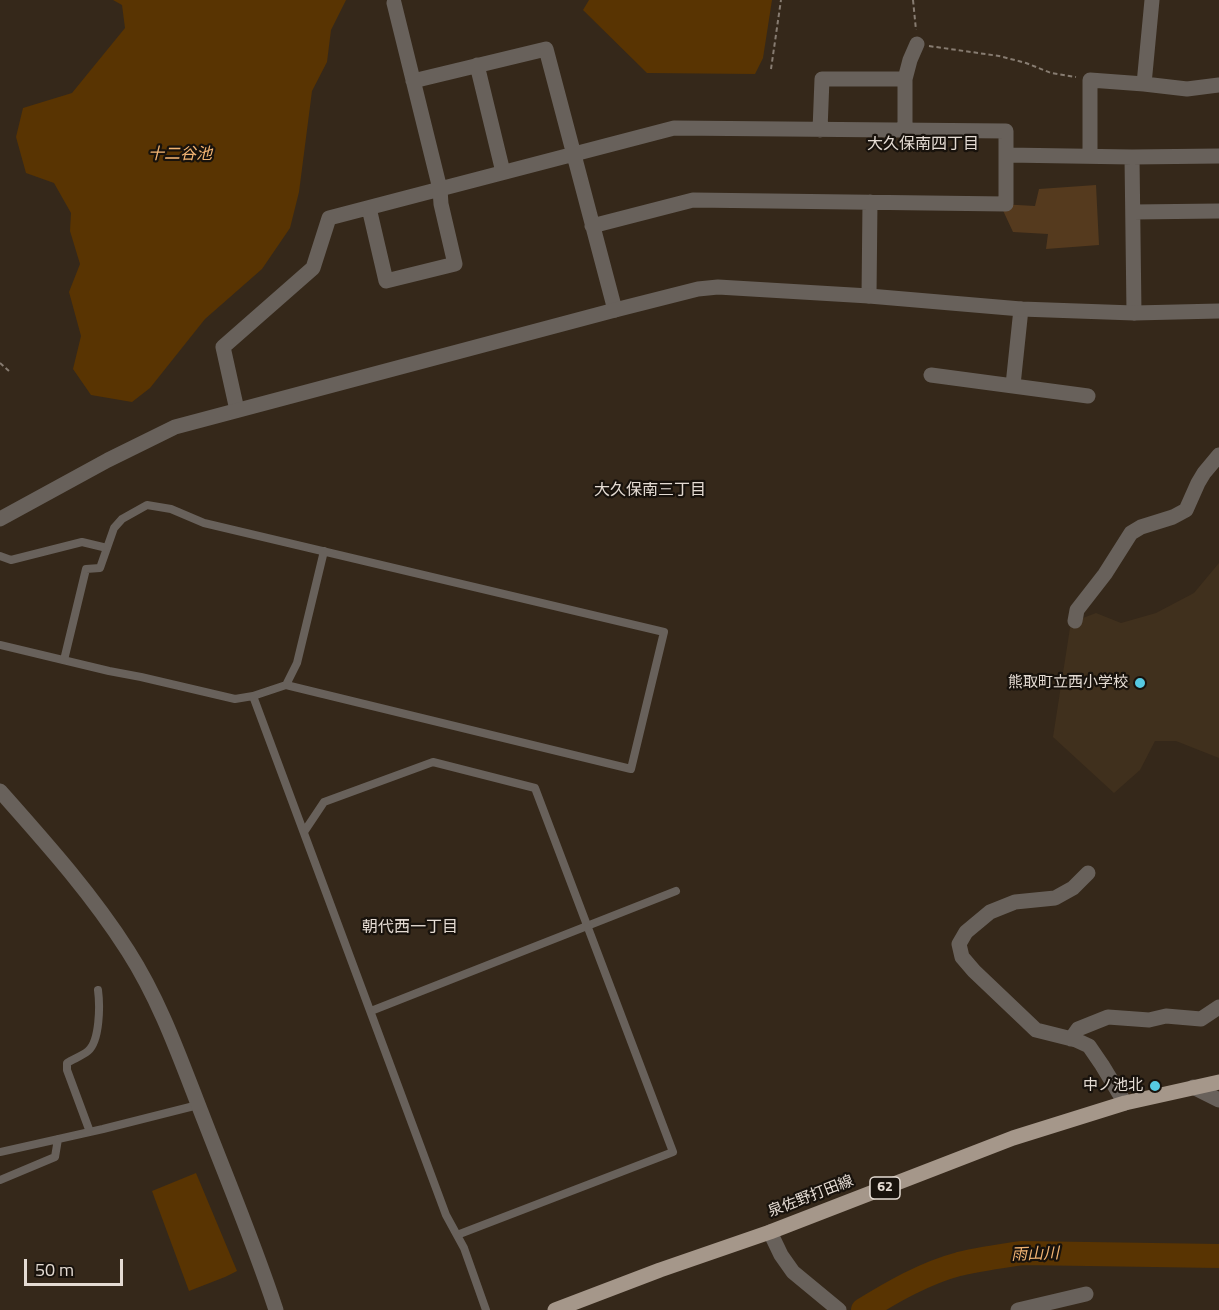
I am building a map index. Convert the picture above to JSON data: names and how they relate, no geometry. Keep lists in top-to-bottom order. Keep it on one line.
{"streets":{"main road":["62","泉佐野打田線"]},"districts":["大久保南四丁目","大久保南三丁目","朝代西一丁目"],"water":["十二谷池","雨山川"],"places":["熊取町立西小学校","中ノ池北"],"scale_bar":"50 m"}
